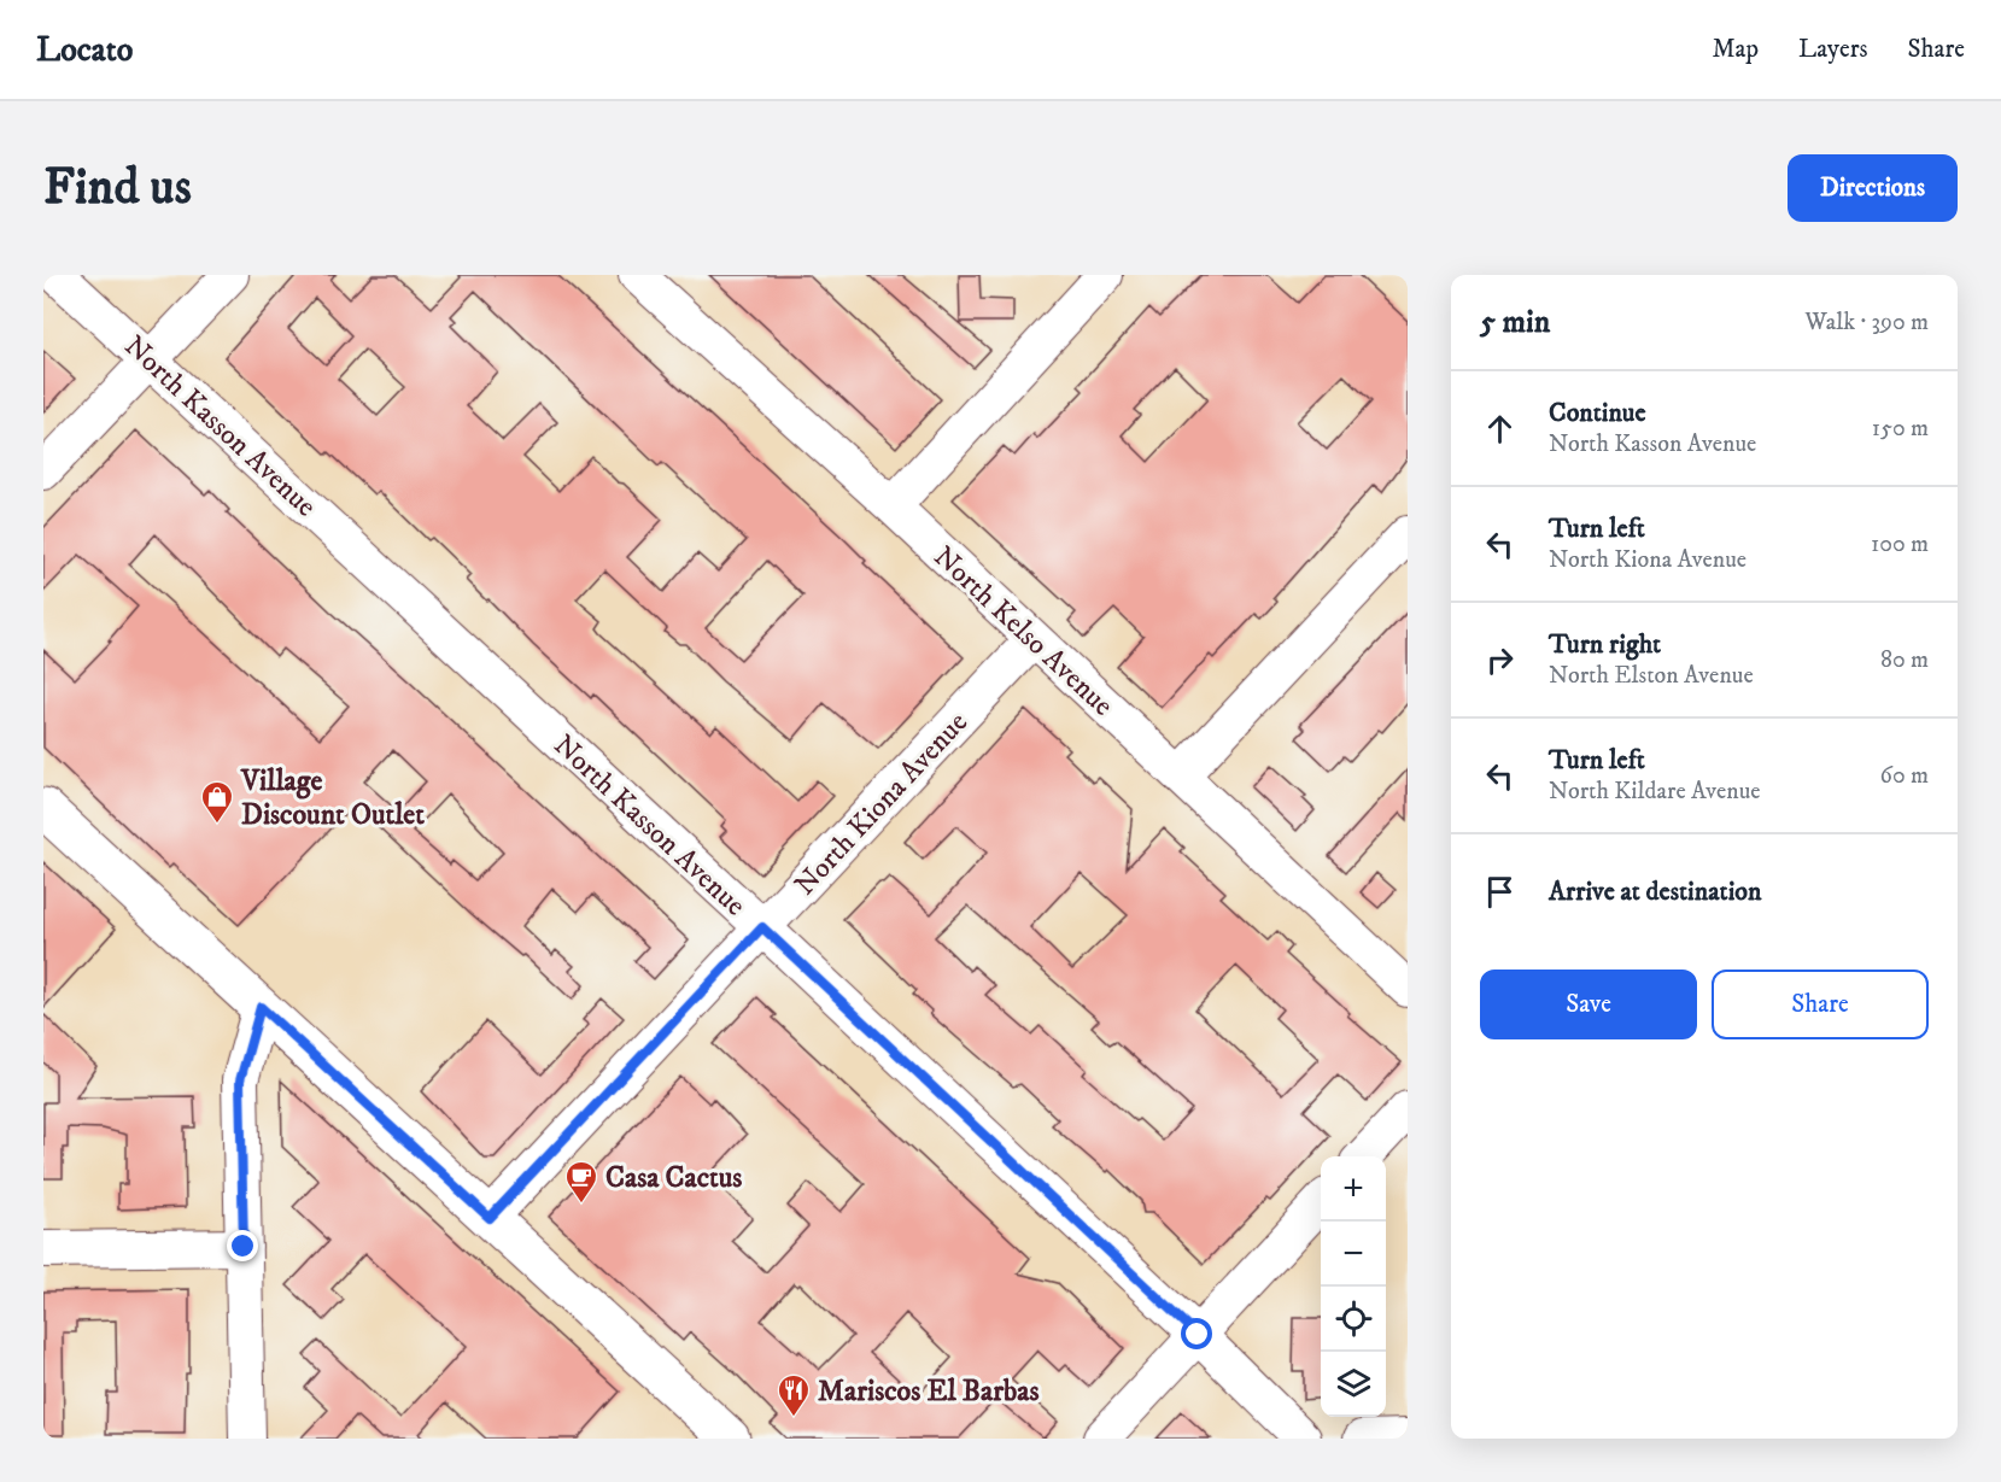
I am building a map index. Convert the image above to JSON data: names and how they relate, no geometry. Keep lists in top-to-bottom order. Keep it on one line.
{"streets":{"street":["North Kasson Avenue","North Kelso Avenue","North Kiona Avenue"]},"crossings":[["North Kasson Avenue","North Kiona Avenue"],["North Kelso Avenue","North Kiona Avenue"]],"places":{"shop":["Village Discount Outlet"],"cafe":["Casa Cactus"],"restaurant":["Mariscos El Barbas"]},"page":{"header":"Locato","nav":["Map","Layers","Share"],"buttons":["Directions",["Save","Share"]],"title":"Find us","heading":["5 min","Walk · 390 m"],"list":[["Continue","North Kasson Avenue","150 m"],["Turn left","North Kiona Avenue","100 m"],["Turn right","North Elston Avenue","80 m"],["Turn left","North Kildare Avenue","60 m"],"Arrive at destination"],"map_buttons":["+","−"]}}
